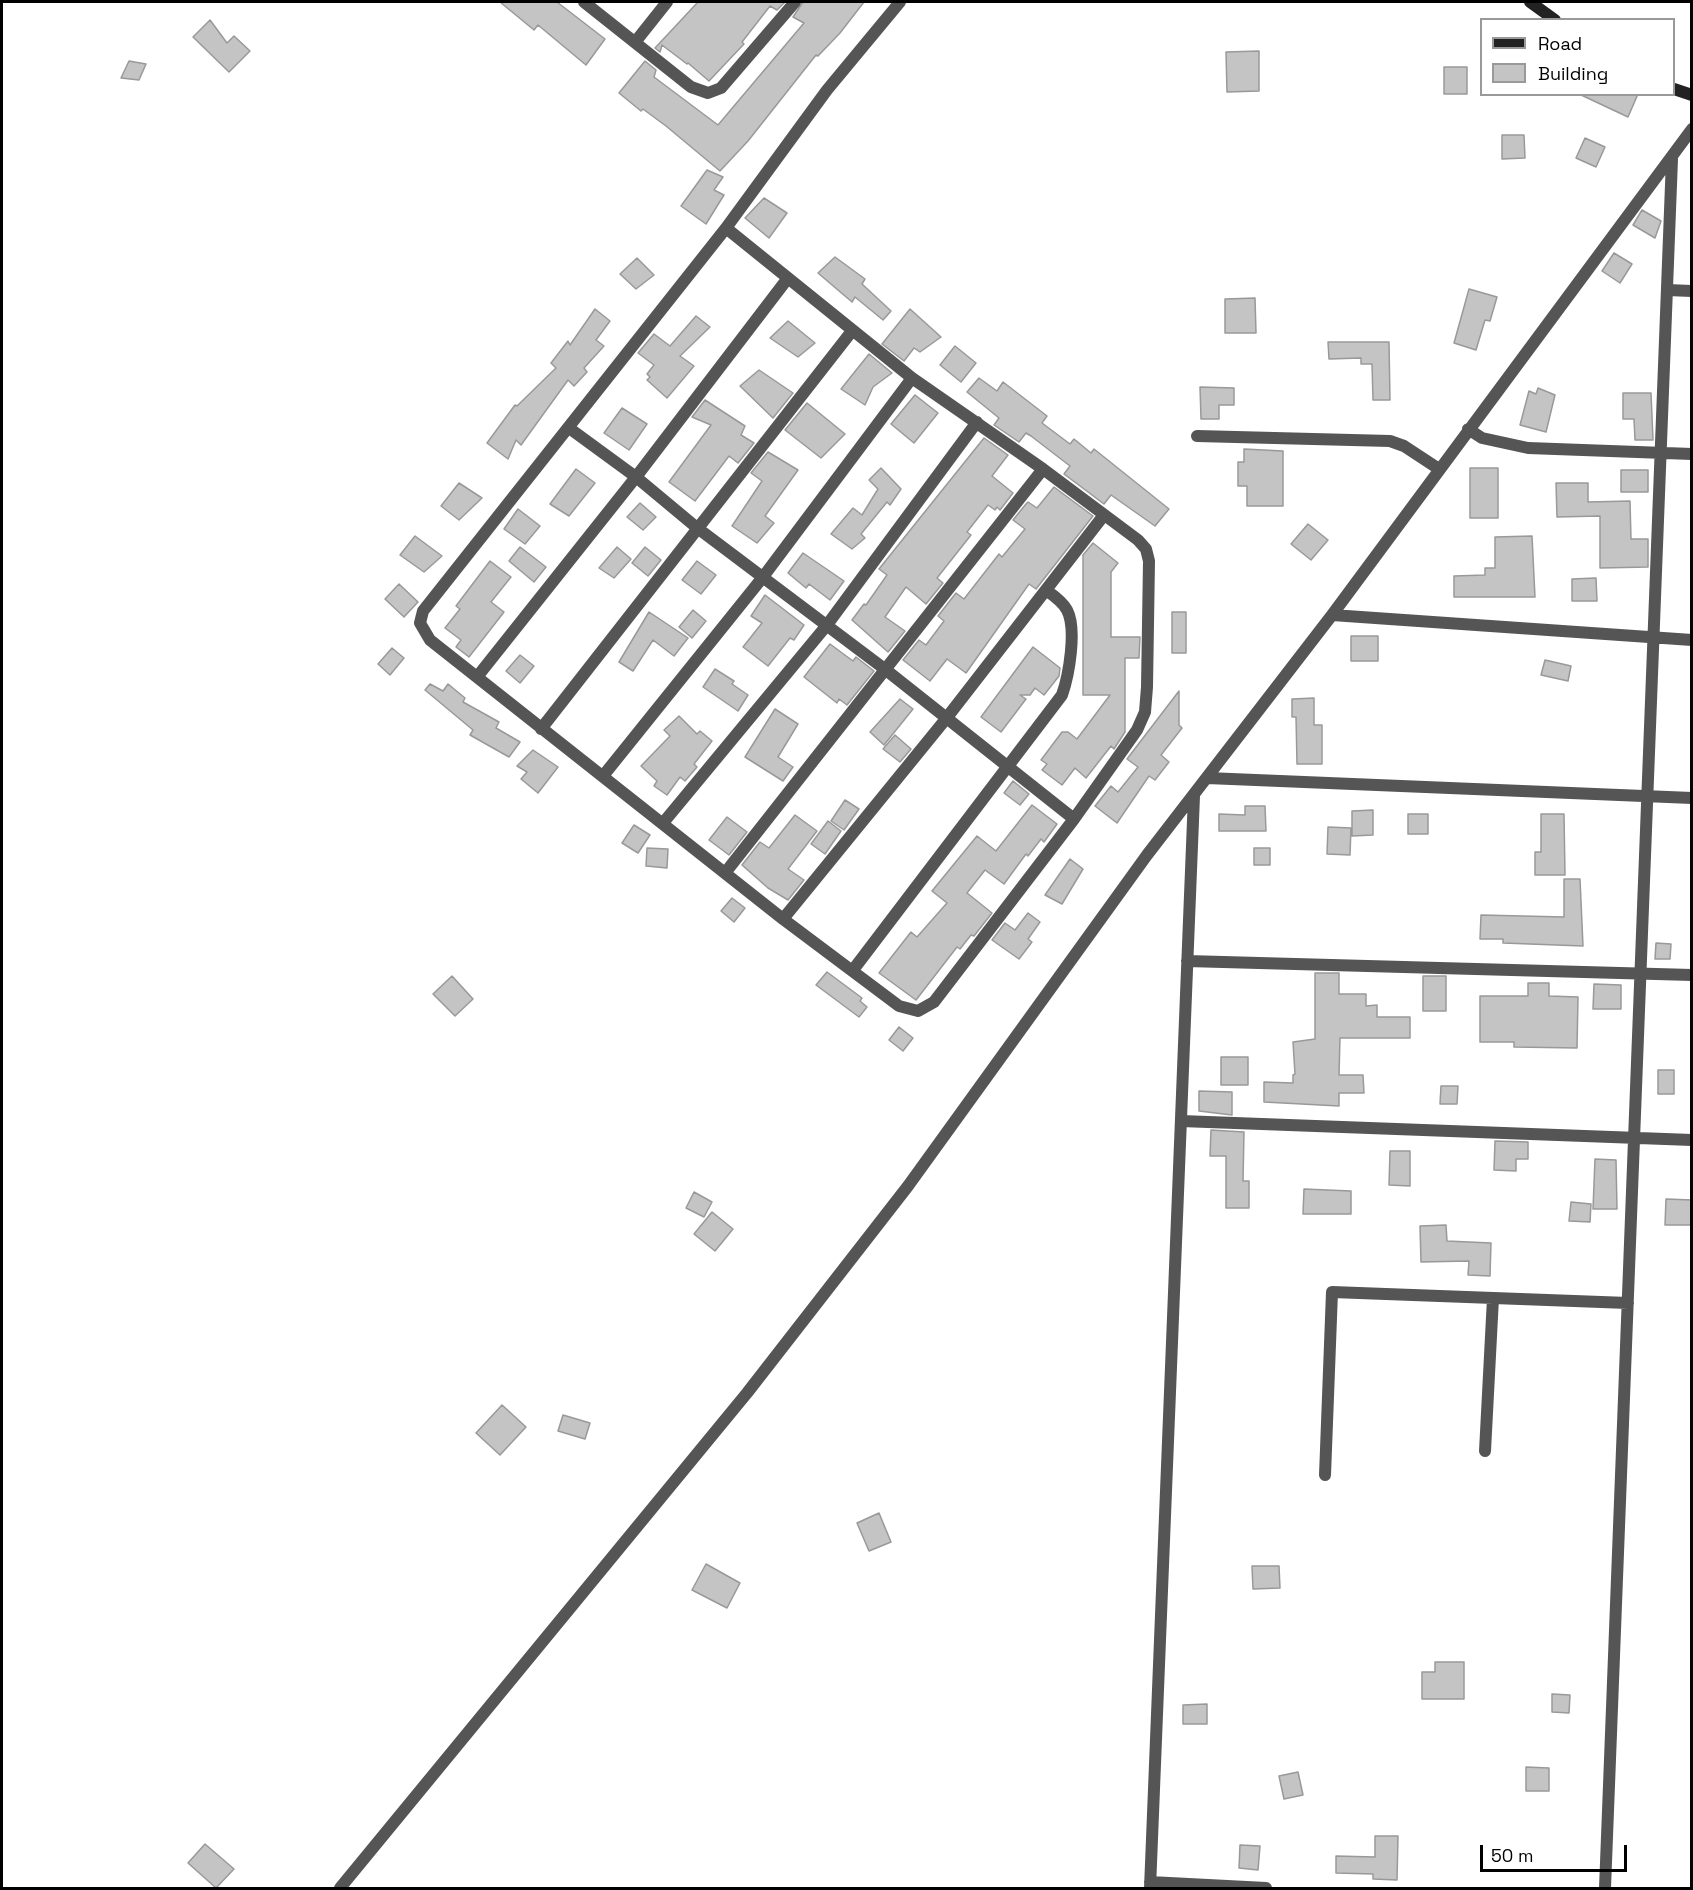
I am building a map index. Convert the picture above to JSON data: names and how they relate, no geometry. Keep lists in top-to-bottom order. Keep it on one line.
{"legend":["Road","Building"],"scale_bar":"50 m"}
